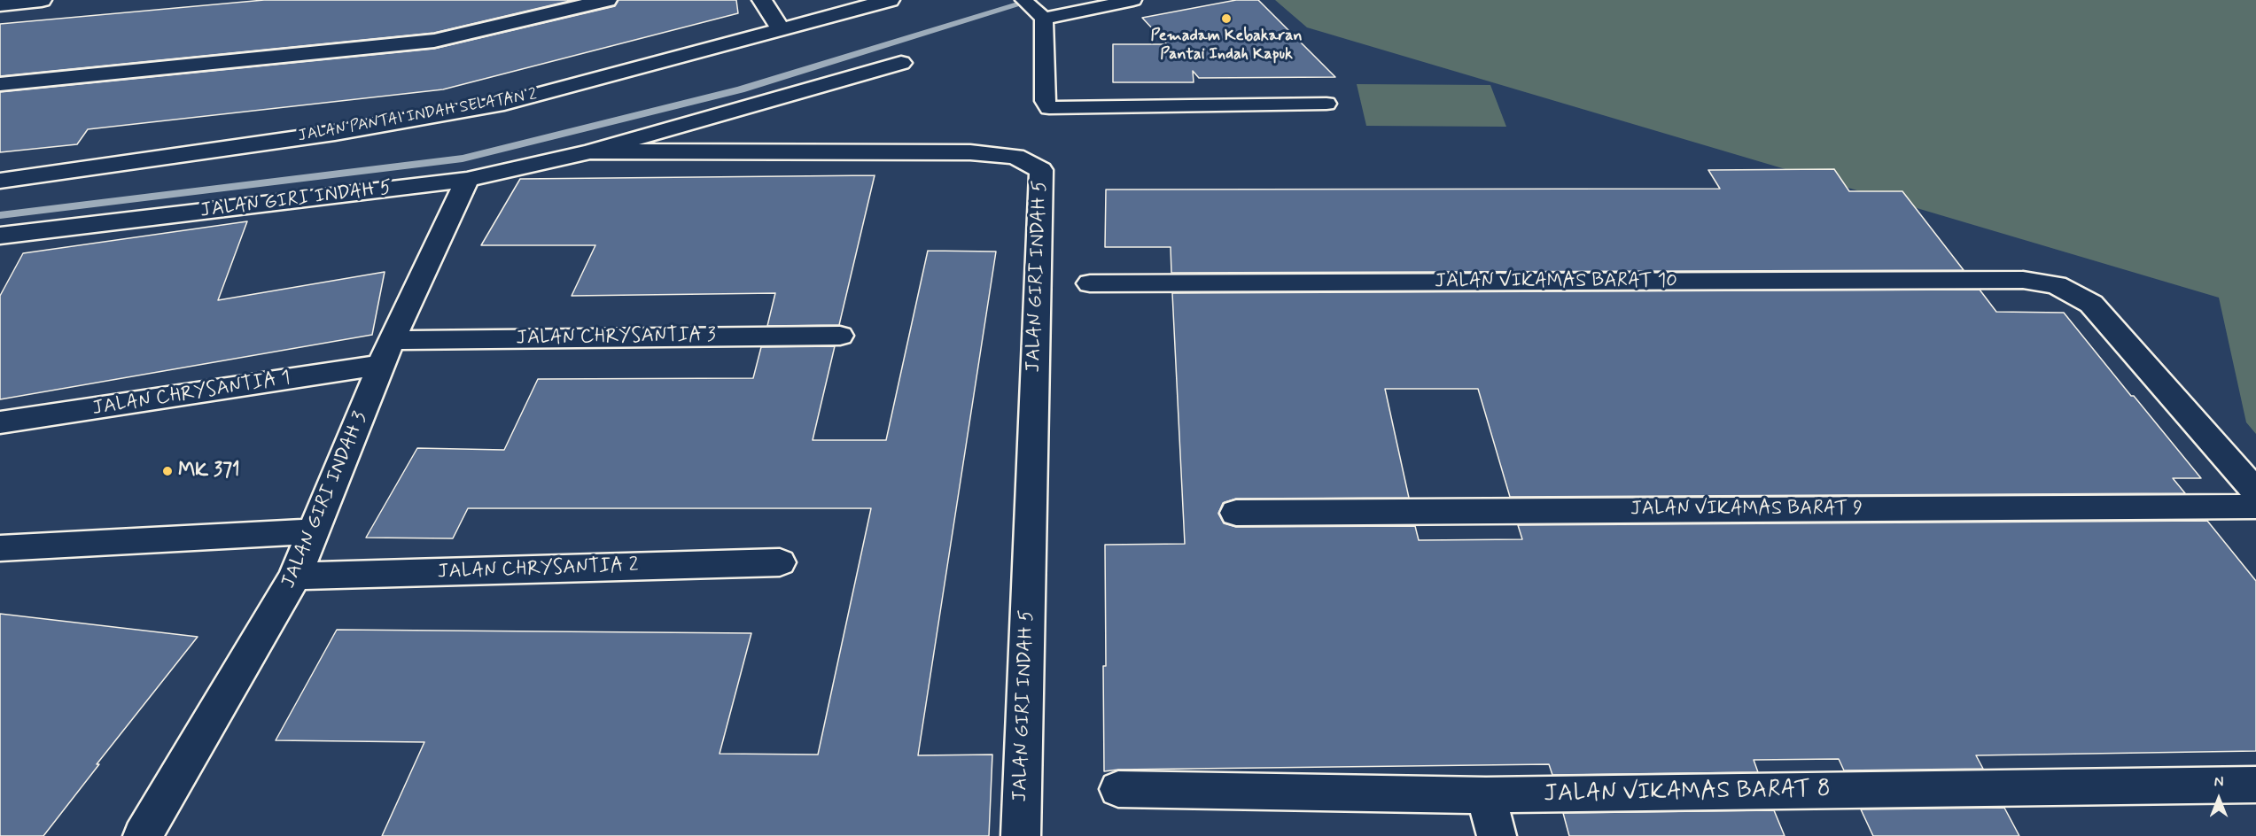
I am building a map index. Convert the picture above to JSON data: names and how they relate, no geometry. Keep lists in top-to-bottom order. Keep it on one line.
{"streets":{"street":["JALAN PANTAI INDAH SELATAN 2","JALAN GIRI INDAH 5","JALAN VIKAMAS BARAT 10","JALAN CHRYSANTIA 3","JALAN CHRYSANTIA 1","JALAN GIRI INDAH 3","JALAN VIKAMAS BARAT 9","JALAN CHRYSANTIA 2","JALAN VIKAMAS BARAT 8"]},"crossings":[["JALAN GIRI INDAH 5","JALAN GIRI INDAH 3"],["JALAN CHRYSANTIA 3","JALAN CHRYSANTIA 1"],["JALAN CHRYSANTIA 3","JALAN GIRI INDAH 3"],["JALAN CHRYSANTIA 1","JALAN GIRI INDAH 3"],["JALAN GIRI INDAH 3","JALAN CHRYSANTIA 2"]],"places":["Pemadam Kebakaran Pantai Indah Kapuk","MK 371"],"north":"top"}
